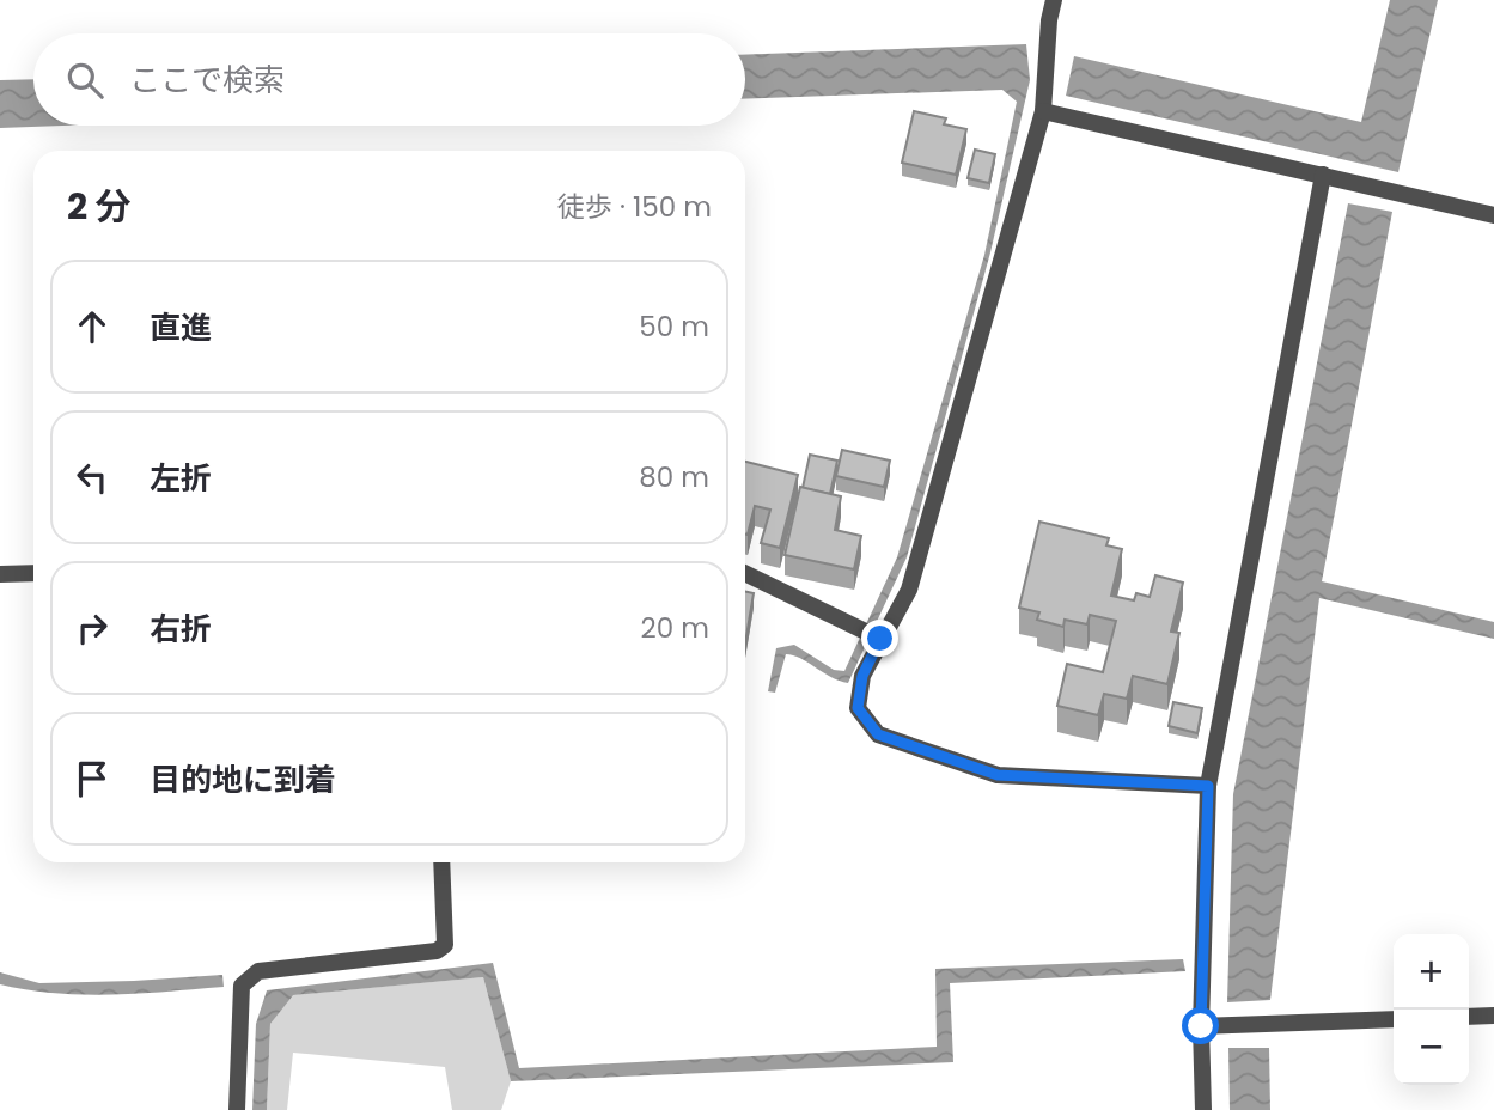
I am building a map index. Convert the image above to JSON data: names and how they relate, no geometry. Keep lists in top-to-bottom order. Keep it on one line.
{"page":{"search":"ここで検索","heading":["2 分","徒歩 · 150 m"],"list":[["直進","50 m"],["左折","80 m"],["右折","20 m"],"目的地に到着"],"map_buttons":["+","−"]}}
